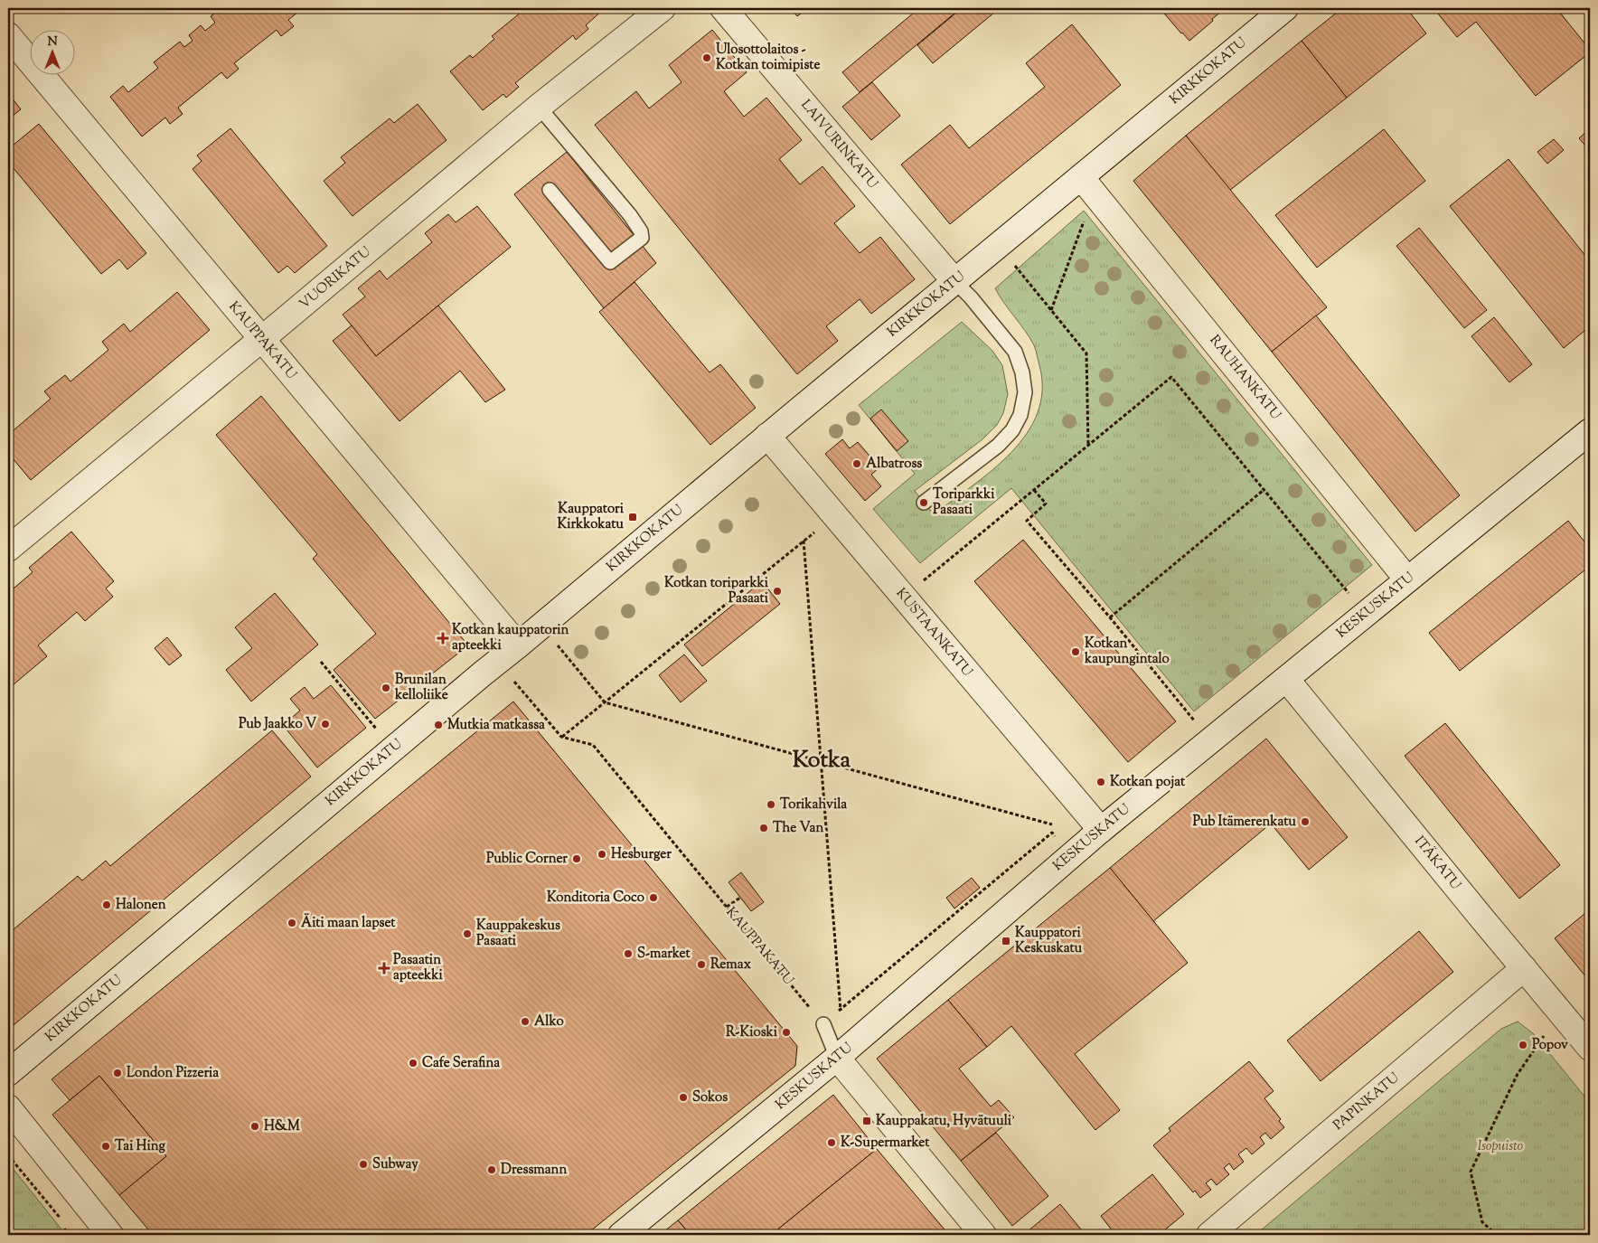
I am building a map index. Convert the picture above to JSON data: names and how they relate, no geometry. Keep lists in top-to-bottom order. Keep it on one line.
{"streets":{"street":["KIRKKOKATU","LAIVURINKATU","VUORIKATU","KAUPPAKATU","RAUHANKATU","KESKUSKATU","KUSTAANKATU","ITÄKATU","PAPINKATU"]},"crossings":[["KIRKKOKATU","LAIVURINKATU"],["KIRKKOKATU","KAUPPAKATU"],["KIRKKOKATU","RAUHANKATU"],["KIRKKOKATU","KUSTAANKATU"],["VUORIKATU","KAUPPAKATU"],["RAUHANKATU","KESKUSKATU"],["KESKUSKATU","KUSTAANKATU"],["KESKUSKATU","ITÄKATU"],["ITÄKATU","PAPINKATU"]],"districts":["Kotka"],"parks":["Isopuisto"],"places":{"other":["Ulosottolaitos - Kotkan toimipiste","Albatross","Toriparkki Pasaati","Kotkan toriparkki Pasaati","Kotkan kaupungintalo","Brunilan kelloliike","Pub Jaakko V","Mutkia matkassa","Kotkan pojat","Torikahvila","Pub Itämerenkatu","The Van","Hesburger","Public Corner","Konditoria Coco","Halonen","Äiti maan lapset","Kauppakeskus Pasaati","S-market","Remax","Alko","R-Kioski","Popov","Cafe Serafina","London Pizzeria","Sokos","H&M","K-Supermarket","Tai Hing","Subway","Dressmann"],"transit":["Kauppatori Kirkkokatu","Kauppatori Keskuskatu","Kauppakatu, Hyvätuuli"],"health":["Kotkan kauppatorin apteekki","Pasaatin apteekki"]},"north":"top"}
